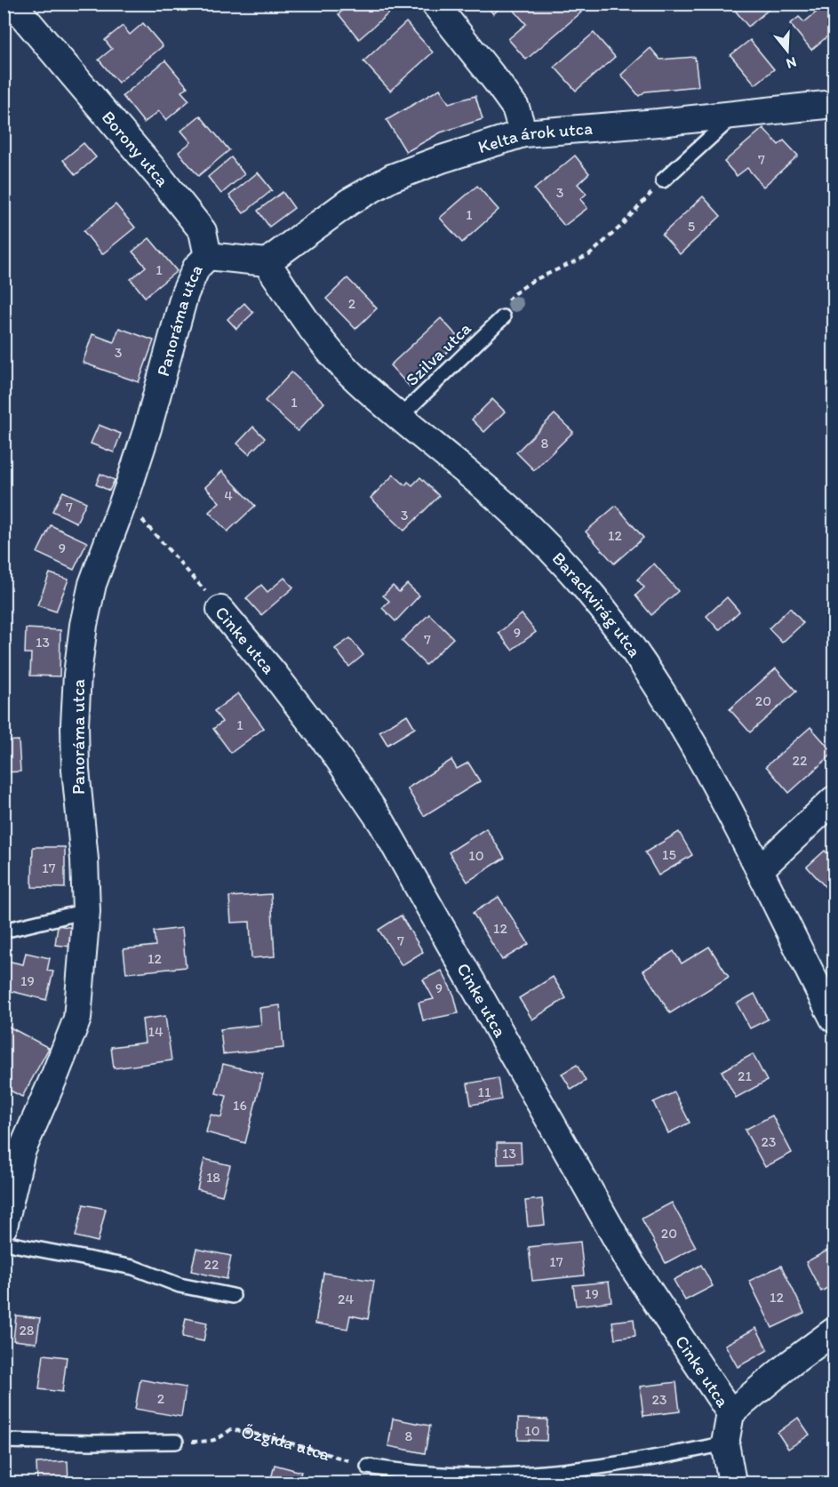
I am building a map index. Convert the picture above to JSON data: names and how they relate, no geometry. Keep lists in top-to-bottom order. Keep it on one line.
{"streets":{"street":["Kelta árok utca","Borony utca","Panoráma utca","Barackvirág utca","Cinke utca"],"lane":["Szilva utca"],"path":["Őzgida utca"]},"crossings":[["Kelta árok utca","Barackvirág utca"],["Borony utca","Panoráma utca"],["Szilva utca","Barackvirág utca"]],"house_numbers":["7","3","1","5","1","2","3","1","8","4","7","3","12","9","9","7","13","20","1","22","15","10","17","12","7","12","19","9","14","21","11","16","23","13","18","20","17","22","19","12","24","28","2","23","10","8"],"north":"bottom"}
